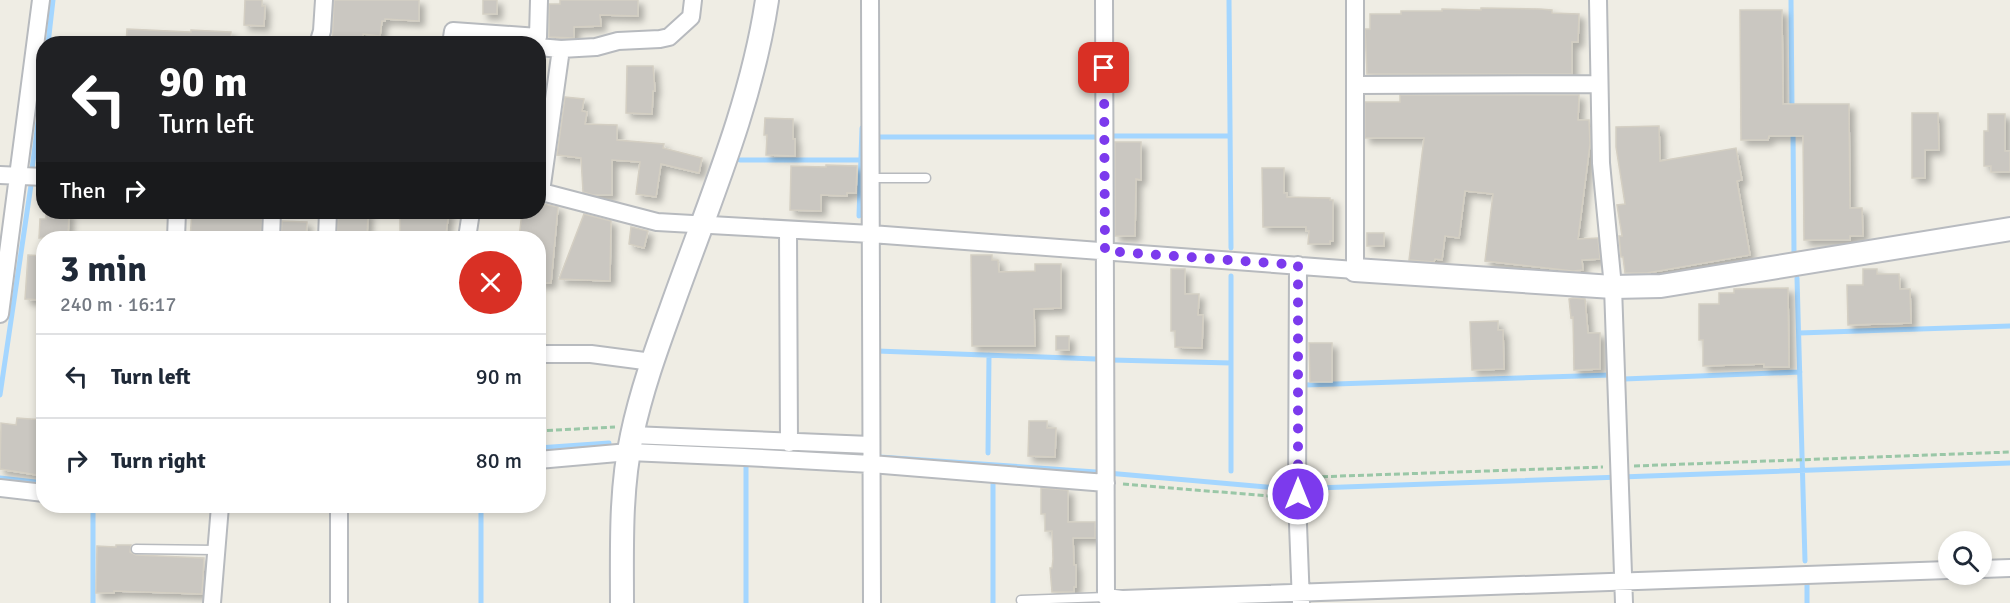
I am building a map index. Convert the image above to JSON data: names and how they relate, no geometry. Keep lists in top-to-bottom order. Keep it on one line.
{"page":{"turn":["90 m","Turn left"],"then":"Then","heading":["3 min","240 m · 16:17"],"list":[{"name":"Turn left","value":"90 m"},{"name":"Turn right","value":"80 m"}]}}
